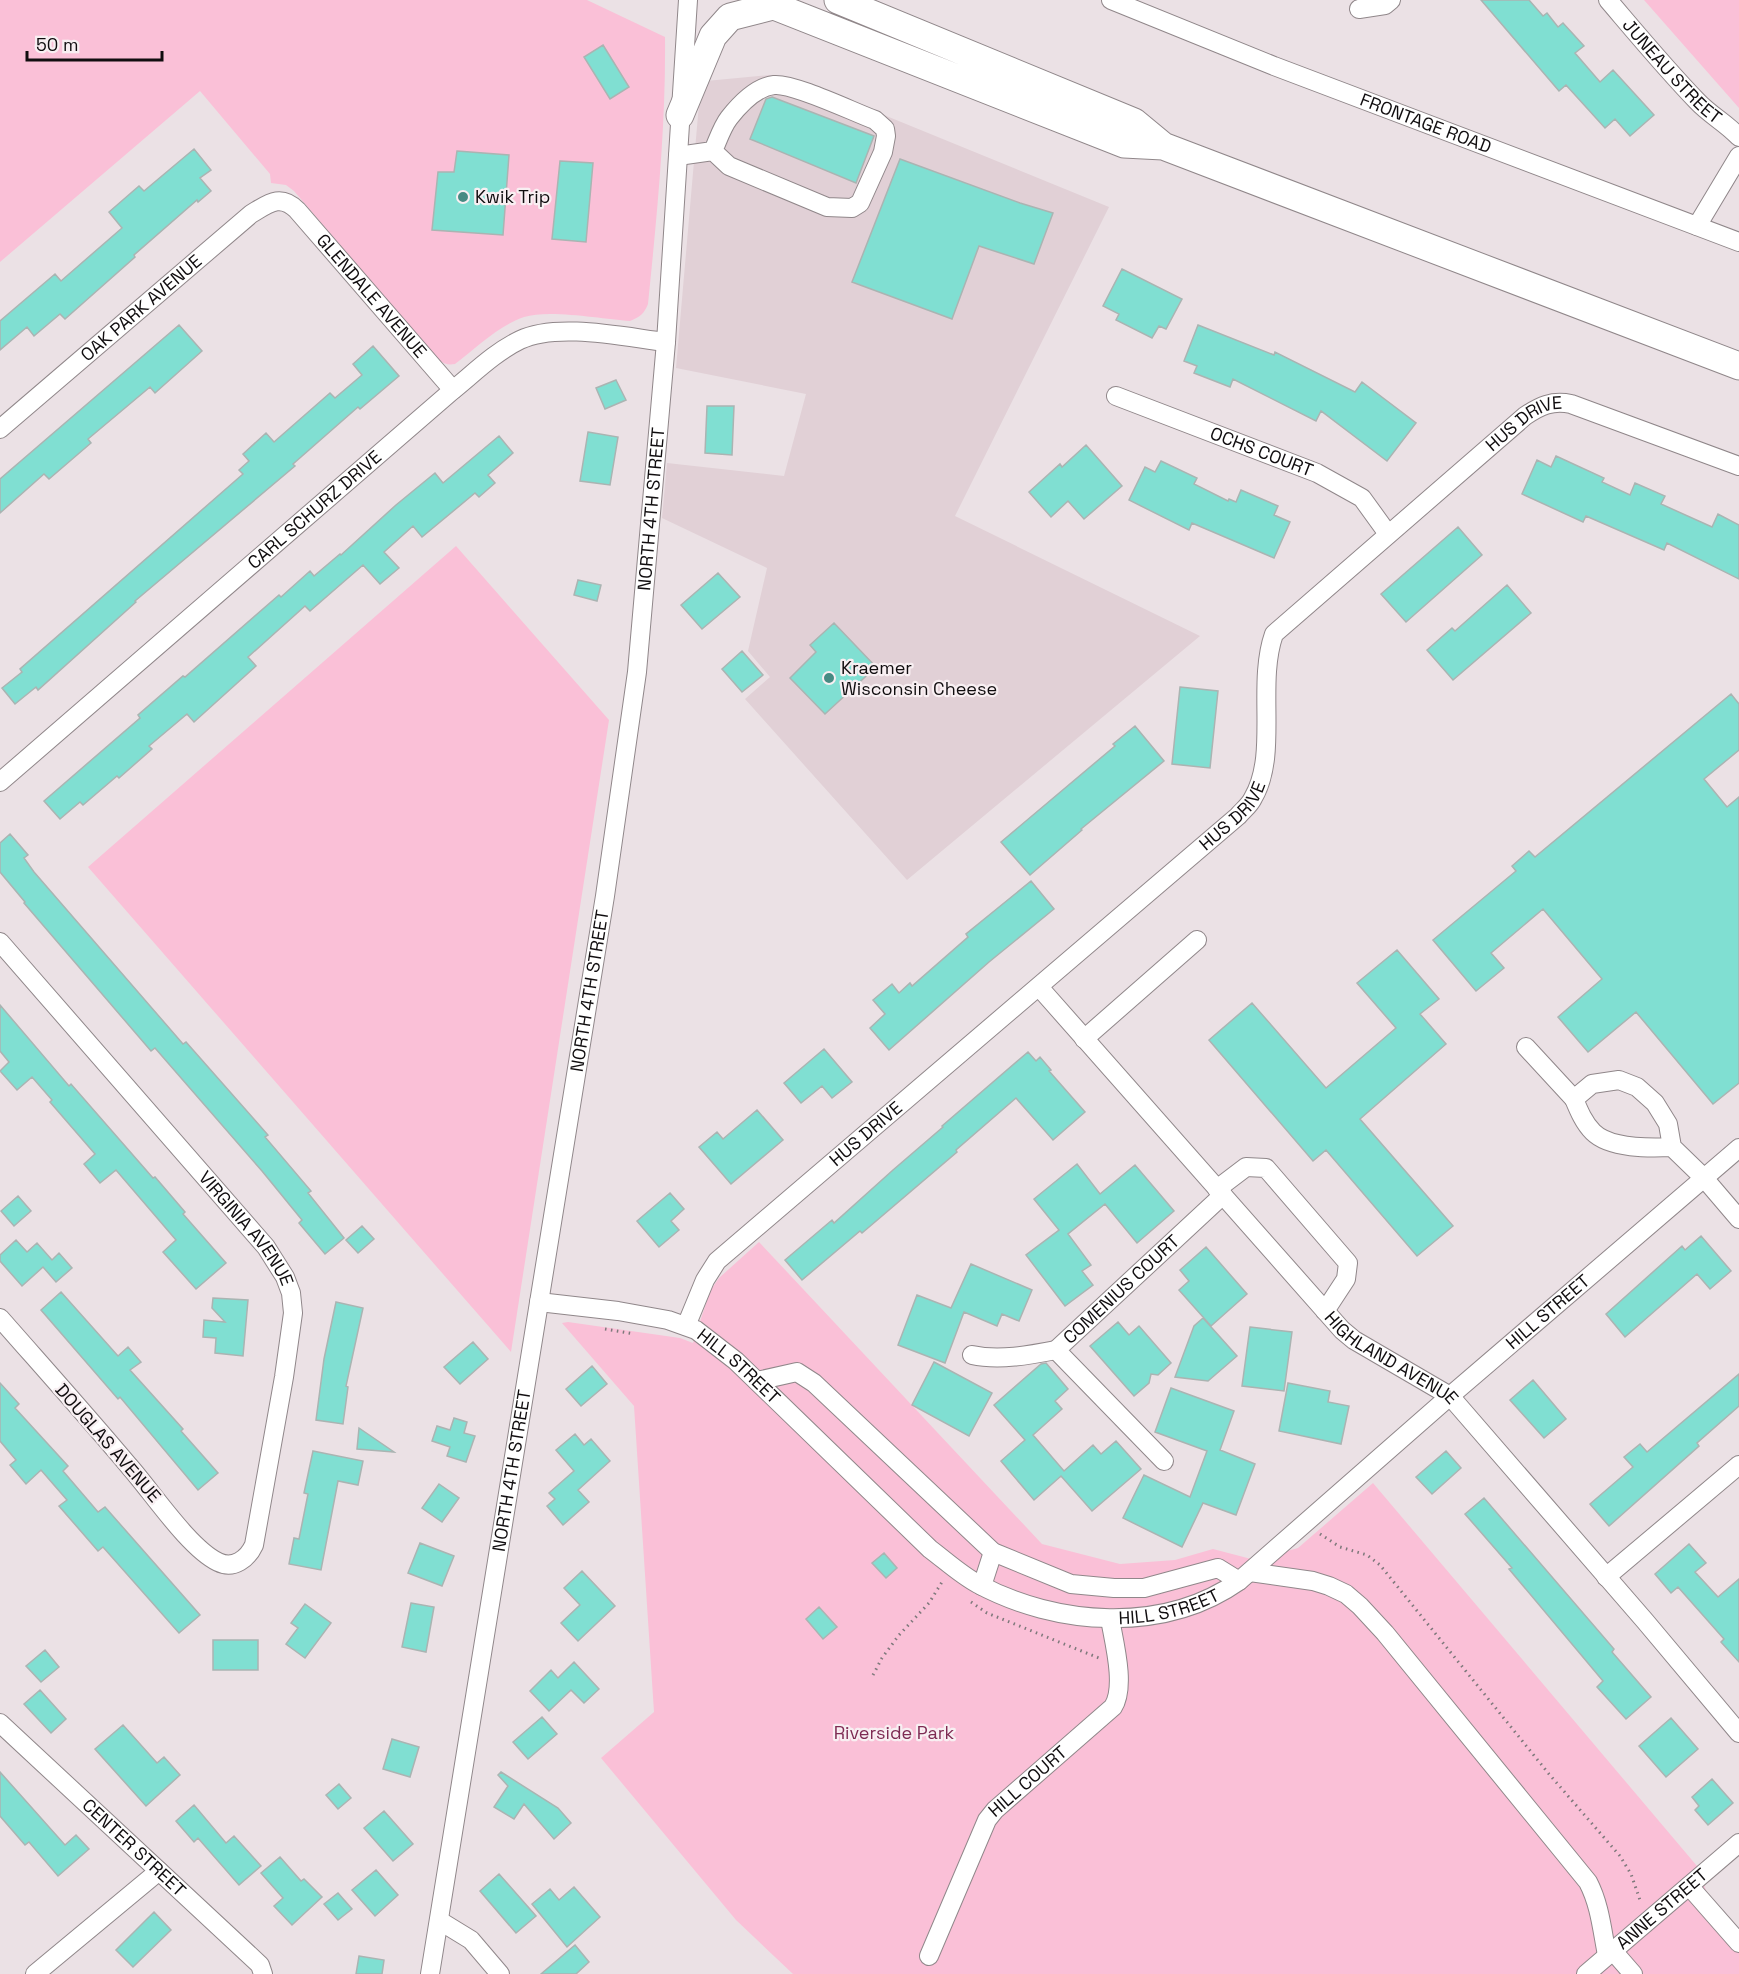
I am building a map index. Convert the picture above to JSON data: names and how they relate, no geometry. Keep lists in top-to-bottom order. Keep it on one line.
{"streets":{"street":["JUNEAU STREET","FRONTAGE ROAD","GLENDALE AVENUE","OAK PARK AVENUE","HUS DRIVE","OCHS COURT","NORTH 4TH STREET","CARL SCHURZ DRIVE","VIRGINIA AVENUE","COMENIUS COURT","HILL STREET","HIGHLAND AVENUE","DOUGLAS AVENUE","HILL COURT","CENTER STREET","ANNE STREET"]},"crossings":[["GLENDALE AVENUE","OAK PARK AVENUE"],["GLENDALE AVENUE","CARL SCHURZ DRIVE"],["HUS DRIVE","OCHS COURT"],["HUS DRIVE","HILL STREET"],["HUS DRIVE","HIGHLAND AVENUE"],["NORTH 4TH STREET","CARL SCHURZ DRIVE"],["NORTH 4TH STREET","HILL STREET"],["VIRGINIA AVENUE","DOUGLAS AVENUE"],["COMENIUS COURT","HIGHLAND AVENUE"],["HILL STREET","HIGHLAND AVENUE"],["HILL STREET","HILL COURT"]],"parks":["Riverside Park"],"places":["Kwik Trip","Kraemer Wisconsin Cheese"],"scale_bar":"50 m"}
